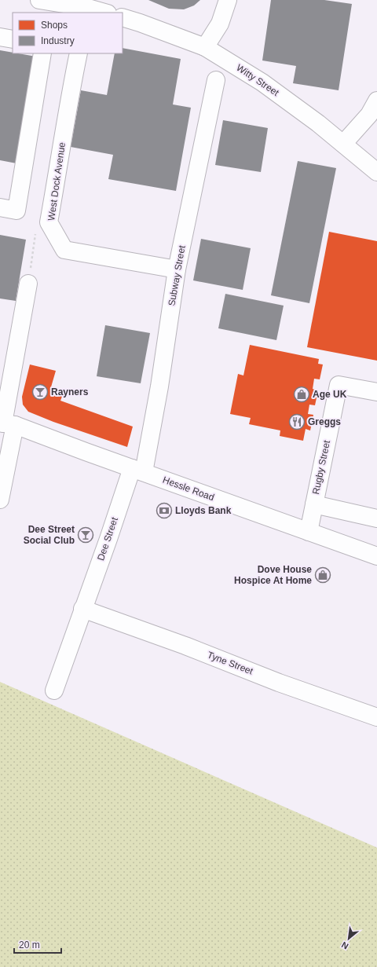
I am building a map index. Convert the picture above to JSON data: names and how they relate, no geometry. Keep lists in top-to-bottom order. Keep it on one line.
{"streets":{"street":["Witty Street","West Dock Avenue","Subway Street","Rugby Street","Hessle Road","Dee Street","Tyne Street"]},"crossings":[["West Dock Avenue","Subway Street"],["Subway Street","Hessle Road"],["Subway Street","Dee Street"],["Rugby Street","Hessle Road"],["Hessle Road","Dee Street"],["Dee Street","Tyne Street"]],"places":{"bar":["Rayners","Dee Street Social Club"],"shop":["Age UK","Dove House Hospice At Home"],"restaurant":["Greggs"],"bank":["Lloyds Bank"]},"legend":["Shops","Industry"],"scale_bar":"20 m","north":"bottom left"}
